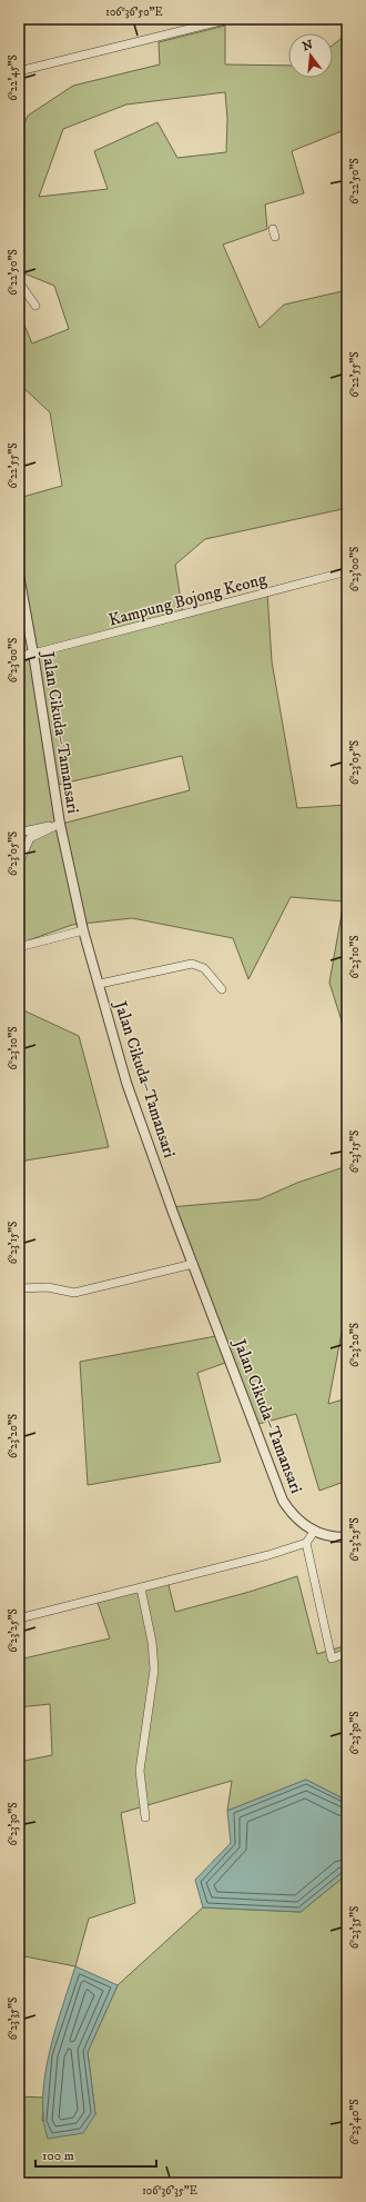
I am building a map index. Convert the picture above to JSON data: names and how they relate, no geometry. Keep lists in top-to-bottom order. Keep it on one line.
{"streets":{"street":["Kampung Bojong Keong","Jalan Cikuda–Tamansari"]},"crossings":[["Kampung Bojong Keong","Jalan Cikuda–Tamansari"]],"scale_bar":"100 m","north":"top","coordinates":["106°36'50\"E","6°22'45\"S","6°22'50\"S","6°22'55\"S","6°23'00\"S","6°23'05\"S","6°23'10\"S","6°23'15\"S","6°23'20\"S","6°23'25\"S","6°23'30\"S","6°23'35\"S","6°23'40\"S","106°36'35\"E"]}
